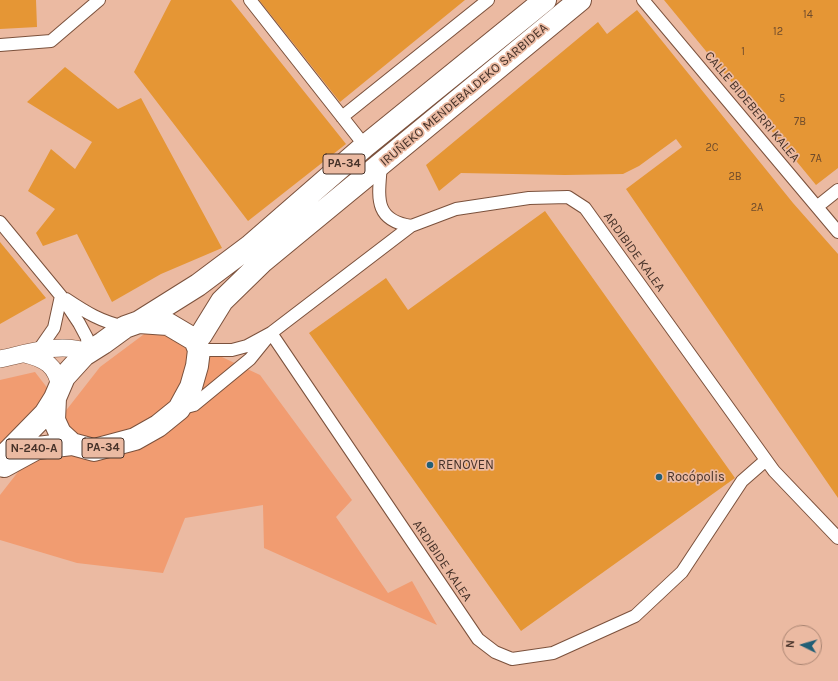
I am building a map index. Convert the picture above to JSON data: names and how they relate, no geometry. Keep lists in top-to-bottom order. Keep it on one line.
{"streets":{"highway":["IRUÑEKO MENDEBALDEKO SARBIDEA","PA-34","N-240-A"],"street":["CALLE BIDEBERRI KALEA","ARDIBIDE KALEA"]},"crossings":[["IRUÑEKO MENDEBALDEKO SARBIDEA","N-240-A"]],"places":["RENOVEN","Rocópolis"],"house_numbers":["14","12","1","5","7B","2C","7A","2B","2A"],"north":"left"}
